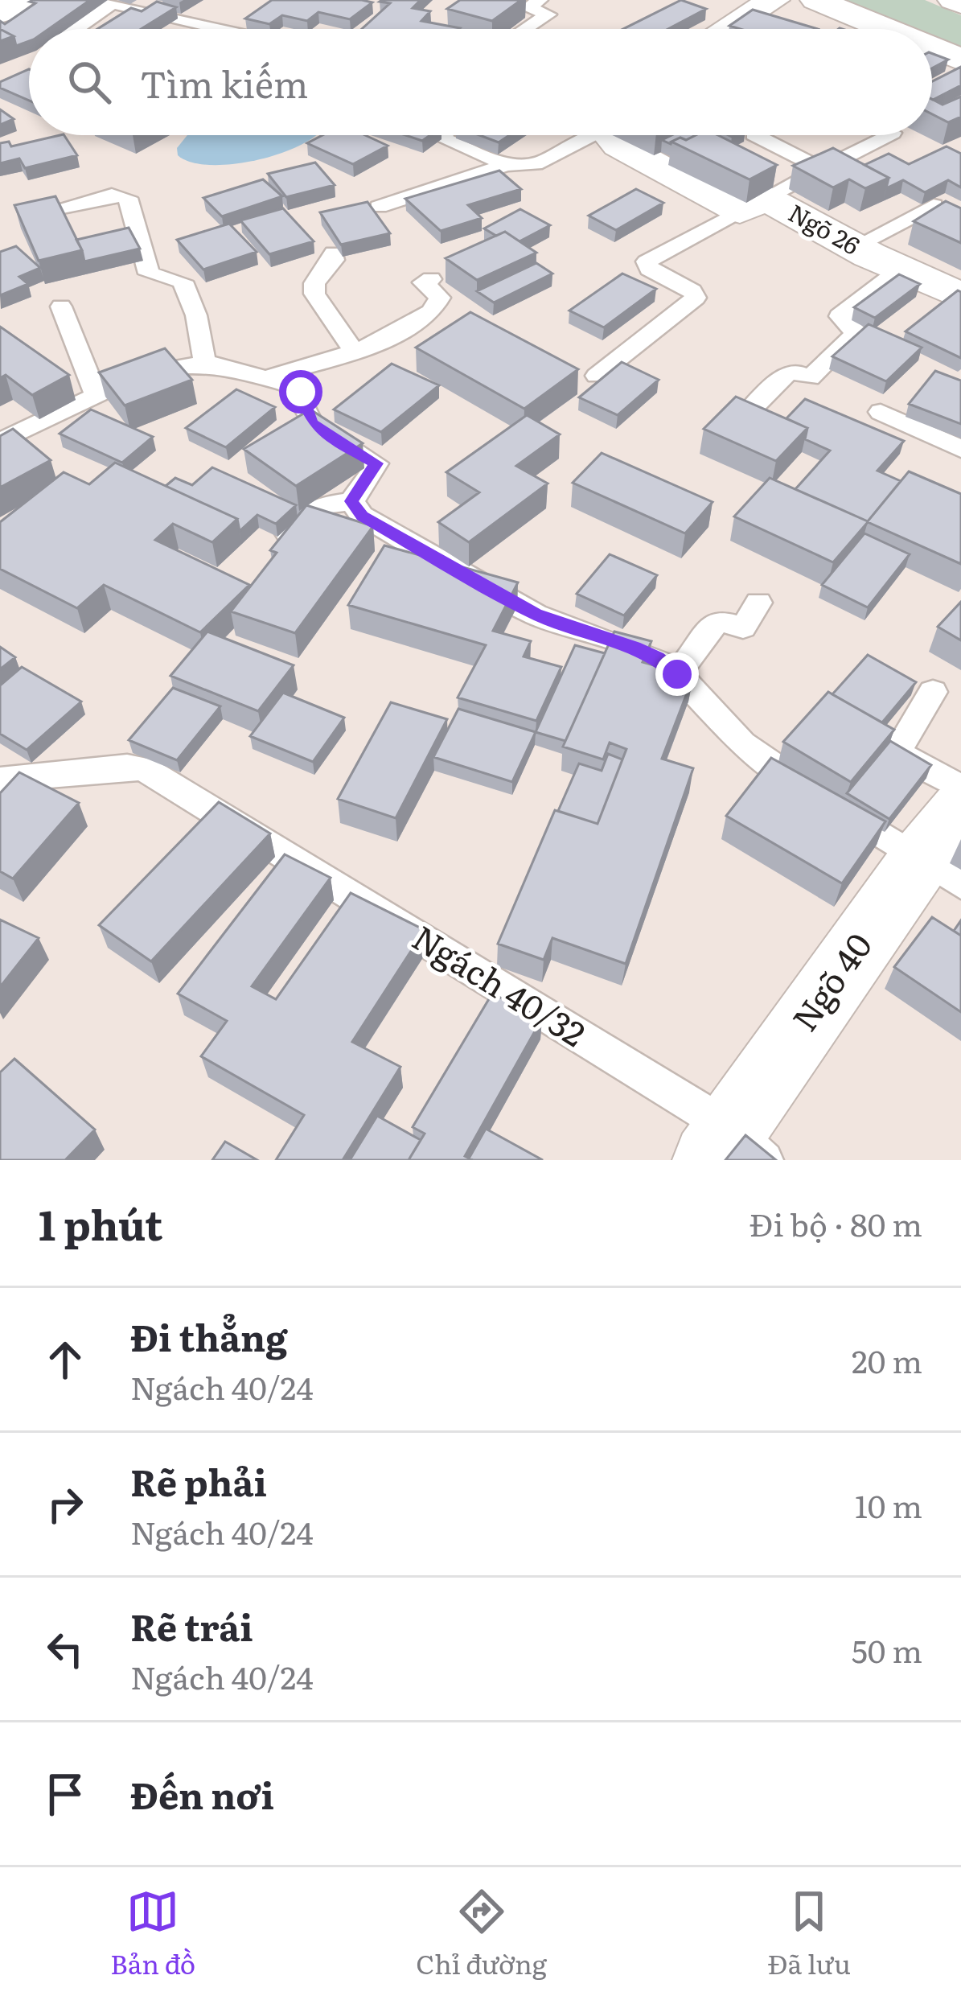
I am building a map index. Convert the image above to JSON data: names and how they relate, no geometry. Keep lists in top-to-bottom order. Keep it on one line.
{"streets":{"street":["Ngõ 26","Ngõ 40"],"lane":["Ngách 40/32"]},"crossings":[["Ngõ 40","Ngách 40/32"]],"page":{"search":"Tìm kiếm","heading":["1 phút","Đi bộ · 80 m"],"list":[["Đi thẳng","Ngách 40/24","20 m"],["Rẽ phải","Ngách 40/24","10 m"],["Rẽ trái","Ngách 40/24","50 m"],"Đến nơi"],"nav":["Bản đồ","Chỉ đường","Đã lưu"]}}
